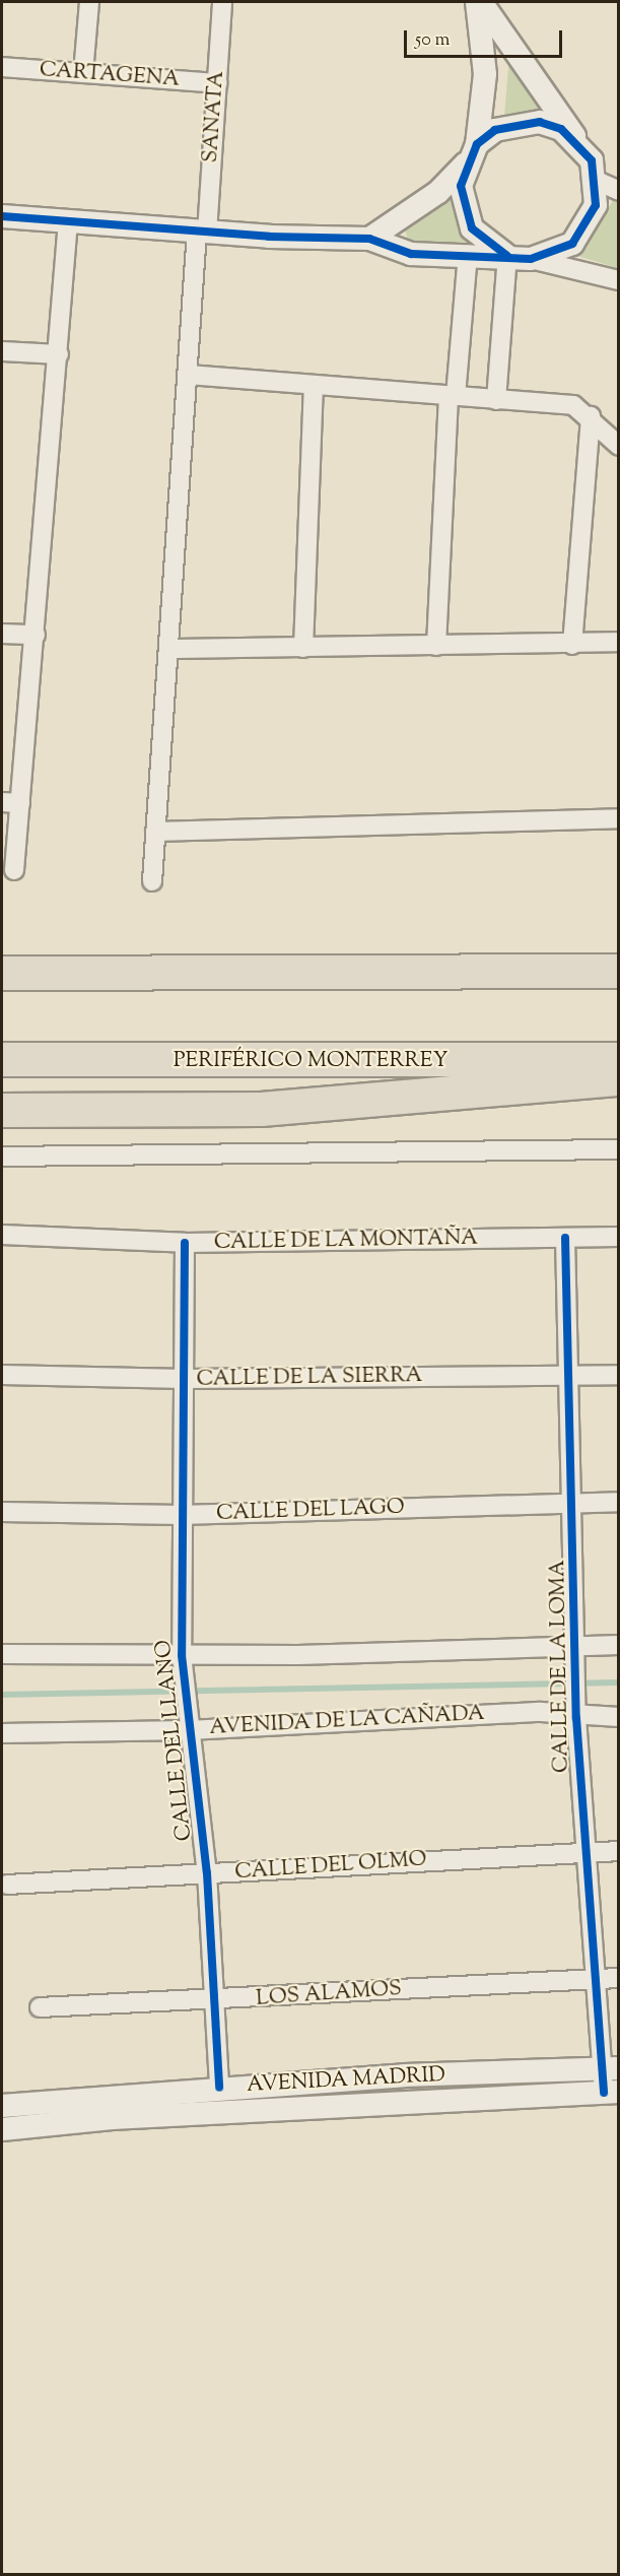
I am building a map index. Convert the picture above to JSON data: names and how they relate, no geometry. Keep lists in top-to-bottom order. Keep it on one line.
{"streets":{"highway":["PERIFÉRICO MONTERREY"],"street":["CARTAGENA","SANATA","CALLE DE LA MONTAÑA","CALLE DE LA SIERRA","CALLE DEL LAGO","CALLE DE LA LOMA","AVENIDA DE LA CAÑADA","CALLE DEL LLANO","CALLE DEL OLMO","LOS ALAMOS","AVENIDA MADRID"]},"crossings":[["CARTAGENA","SANATA"],["CALLE DE LA MONTAÑA","CALLE DE LA LOMA"],["CALLE DE LA MONTAÑA","CALLE DEL LLANO"],["CALLE DE LA SIERRA","CALLE DE LA LOMA"],["CALLE DE LA SIERRA","CALLE DEL LLANO"],["CALLE DEL LAGO","CALLE DE LA LOMA"],["CALLE DEL LAGO","CALLE DEL LLANO"],["CALLE DE LA LOMA","AVENIDA DE LA CAÑADA"],["CALLE DE LA LOMA","CALLE DEL OLMO"],["CALLE DE LA LOMA","LOS ALAMOS"],["CALLE DE LA LOMA","AVENIDA MADRID"],["AVENIDA DE LA CAÑADA","CALLE DEL LLANO"],["CALLE DEL LLANO","CALLE DEL OLMO"],["CALLE DEL LLANO","LOS ALAMOS"],["CALLE DEL LLANO","AVENIDA MADRID"]],"scale_bar":"50 m"}
